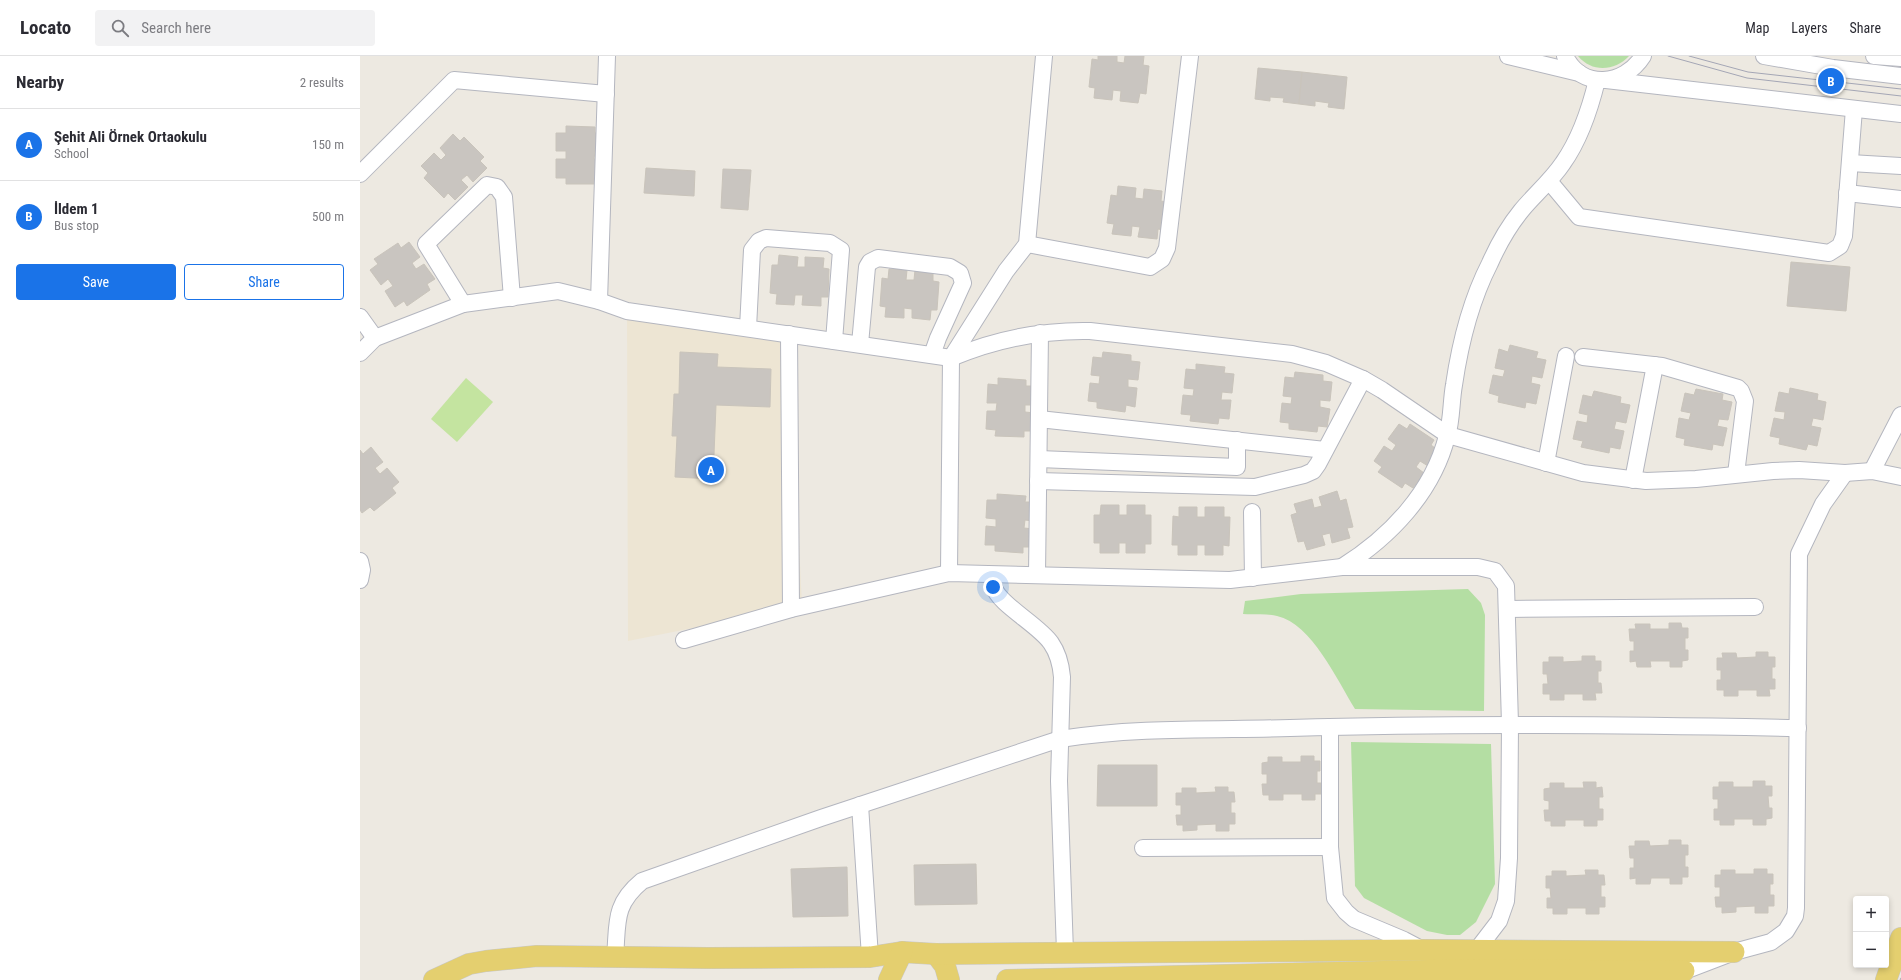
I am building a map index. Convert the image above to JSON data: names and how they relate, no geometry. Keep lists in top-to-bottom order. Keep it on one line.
{"page":{"header":"Locato","search":"Search here","nav":["Map","Layers","Share"],"heading":["Nearby","2 results"],"pins":["B","A"],"list":[{"mark":"A","name":"Şehit Ali Örnek Ortaokulu","note":"School","value":"150 m"},{"mark":"B","name":"İldem 1","note":"Bus stop","value":"500 m"}],"buttons":["Save","Share"],"map_buttons":["+","−"]}}
